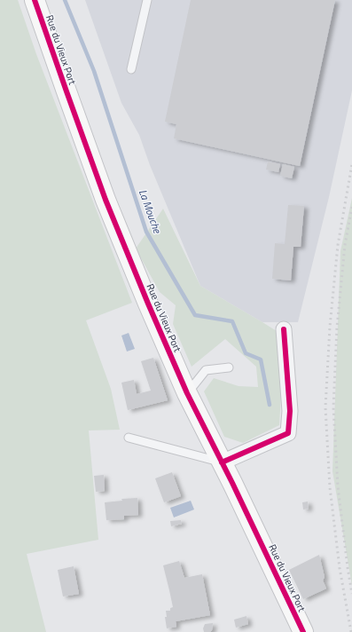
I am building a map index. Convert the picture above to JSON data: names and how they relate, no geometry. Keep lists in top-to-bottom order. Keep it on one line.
{"streets":{"main road":["Rue du Vieux Port"]},"water":["La Mouche"]}
